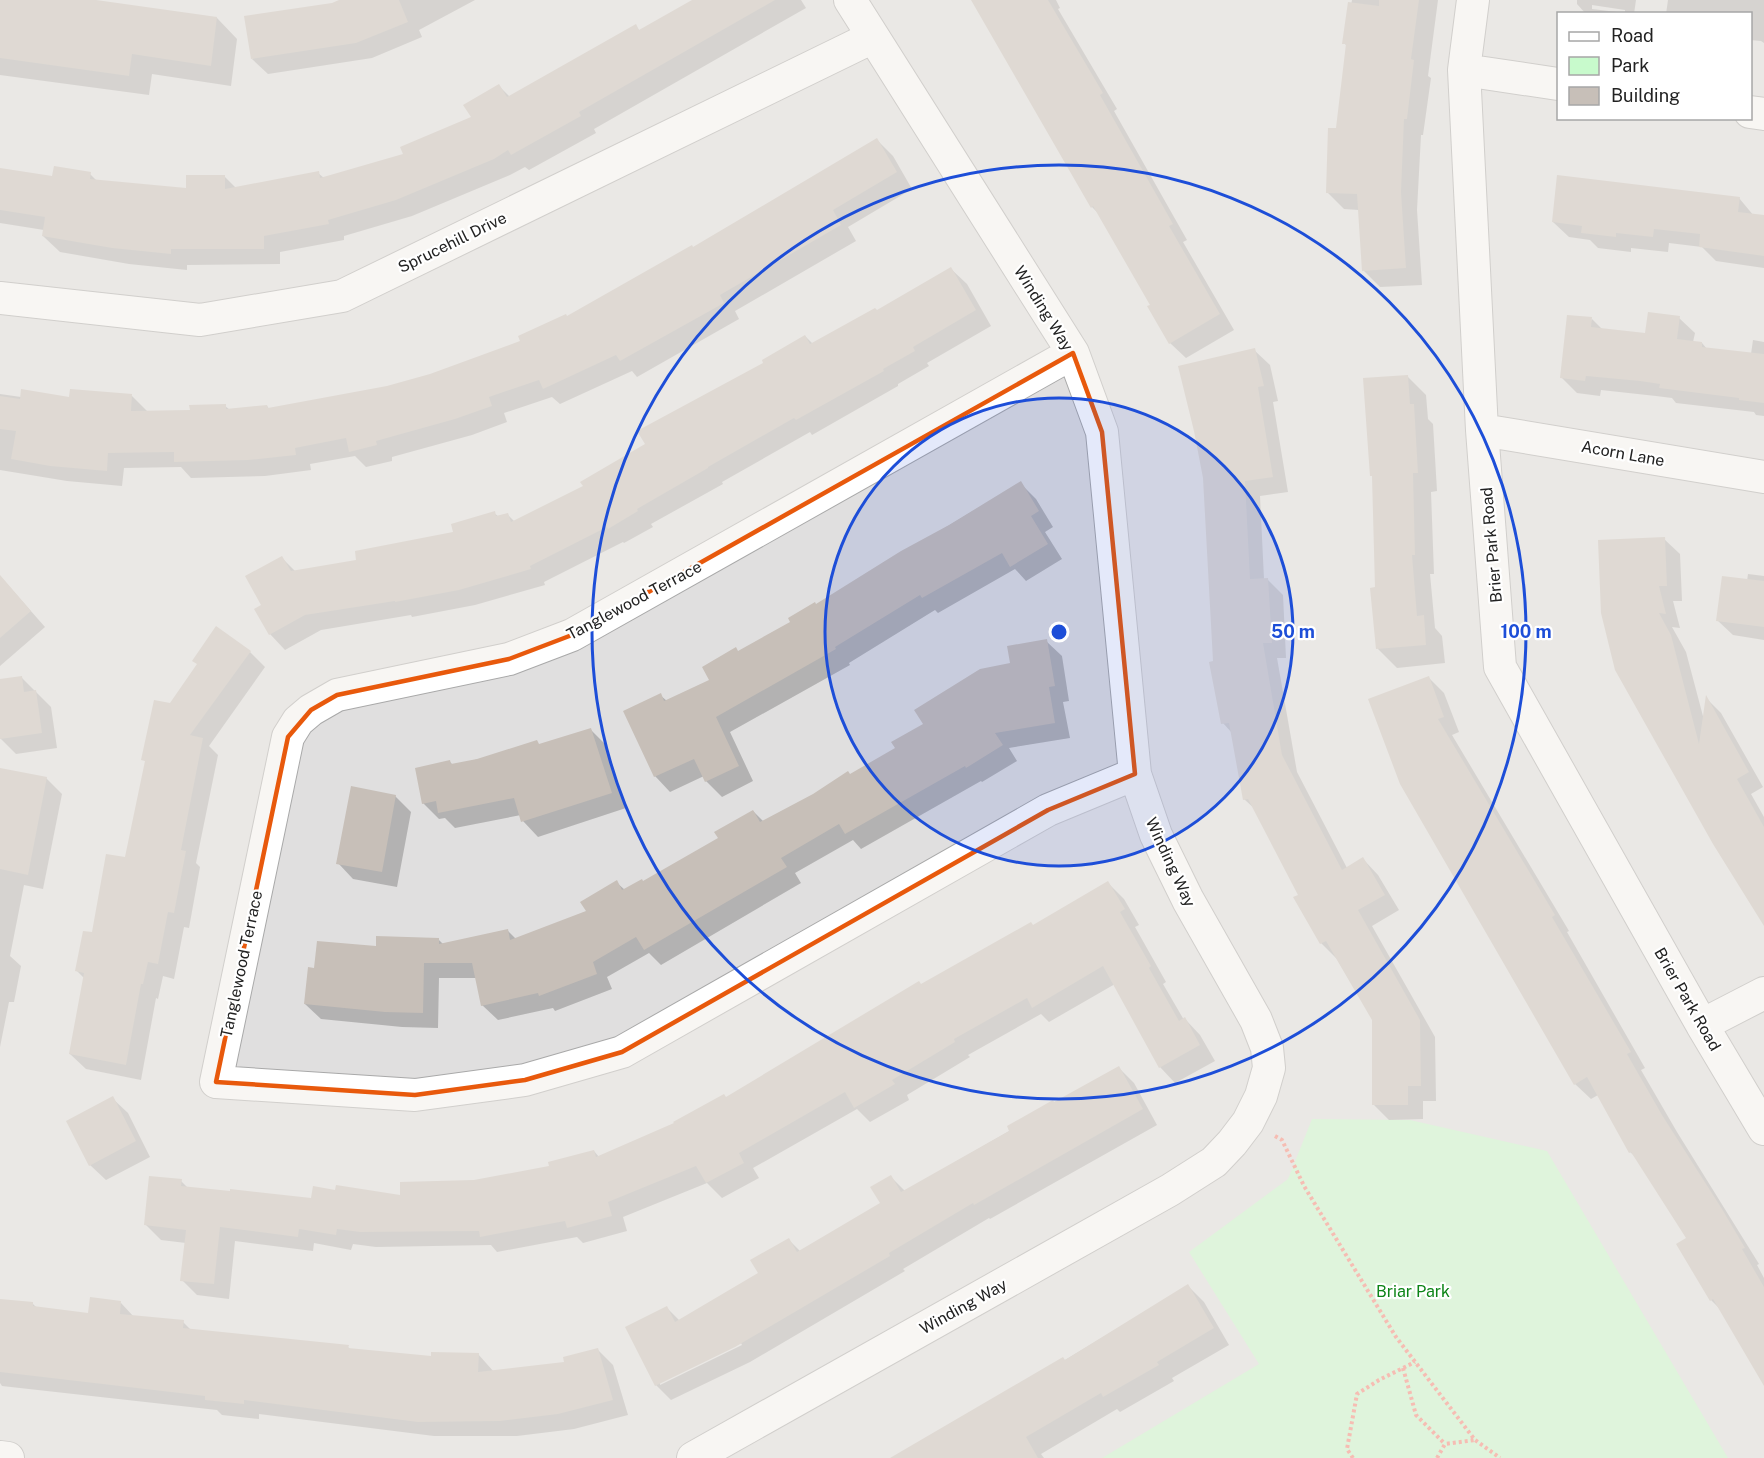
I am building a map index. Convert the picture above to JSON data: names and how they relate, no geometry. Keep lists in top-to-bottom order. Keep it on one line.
{"streets":{"street":["Sprucehill Drive","Winding Way","Acorn Lane","Brier Park Road","Tanglewood Terrace"]},"crossings":[["Sprucehill Drive","Winding Way"],["Winding Way","Tanglewood Terrace"],["Acorn Lane","Brier Park Road"]],"parks":["Briar Park"],"legend":["Road","Park","Building"],"rings":["50 m","100 m"]}
